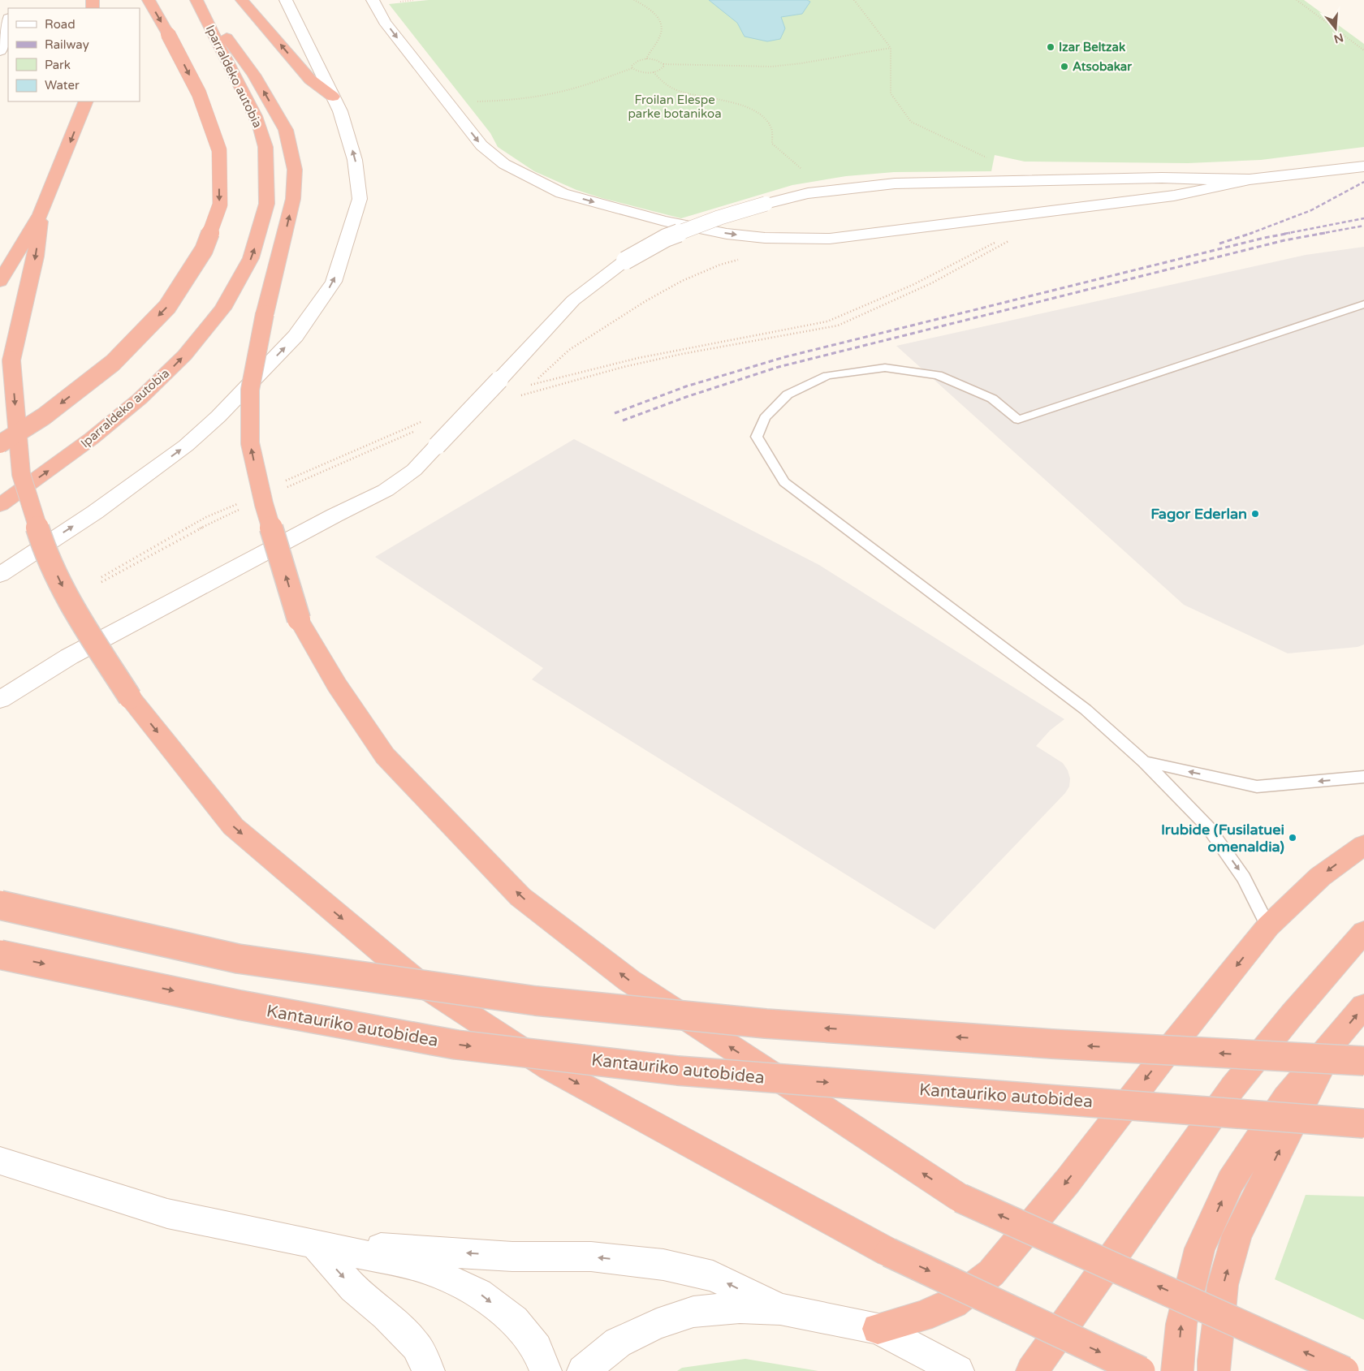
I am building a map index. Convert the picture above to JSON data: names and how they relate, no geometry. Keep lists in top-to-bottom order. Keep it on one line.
{"streets":{"highway":["Iparraldeko autobia","Kantauriko autobidea"]},"one_way":["Iparraldeko autobia"],"parks":["Froilan Elespe parke botanikoa"],"places":["Izar Beltzak","Atsobakar","Fagor Ederlan","Irubide (Fusilatuei omenaldia)"],"legend":["Road","Railway","Park","Water"],"north":"bottom"}
